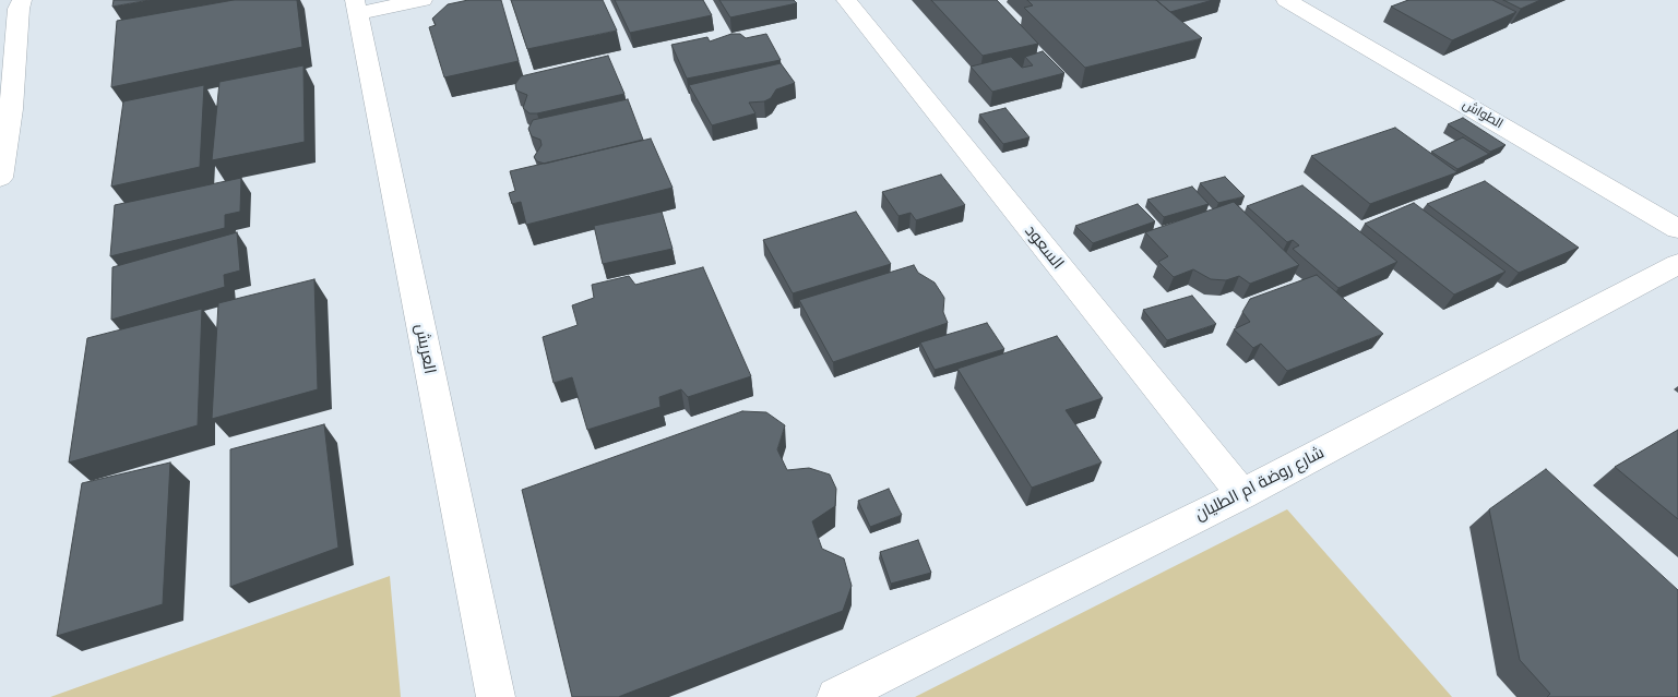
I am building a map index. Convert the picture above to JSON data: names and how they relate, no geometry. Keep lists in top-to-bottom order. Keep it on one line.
{"streets":{"street":["الطواش","السعود","العريش","شارع روضة ام الطليان"]},"crossings":[["السعود","شارع روضة ام الطليان"]]}
